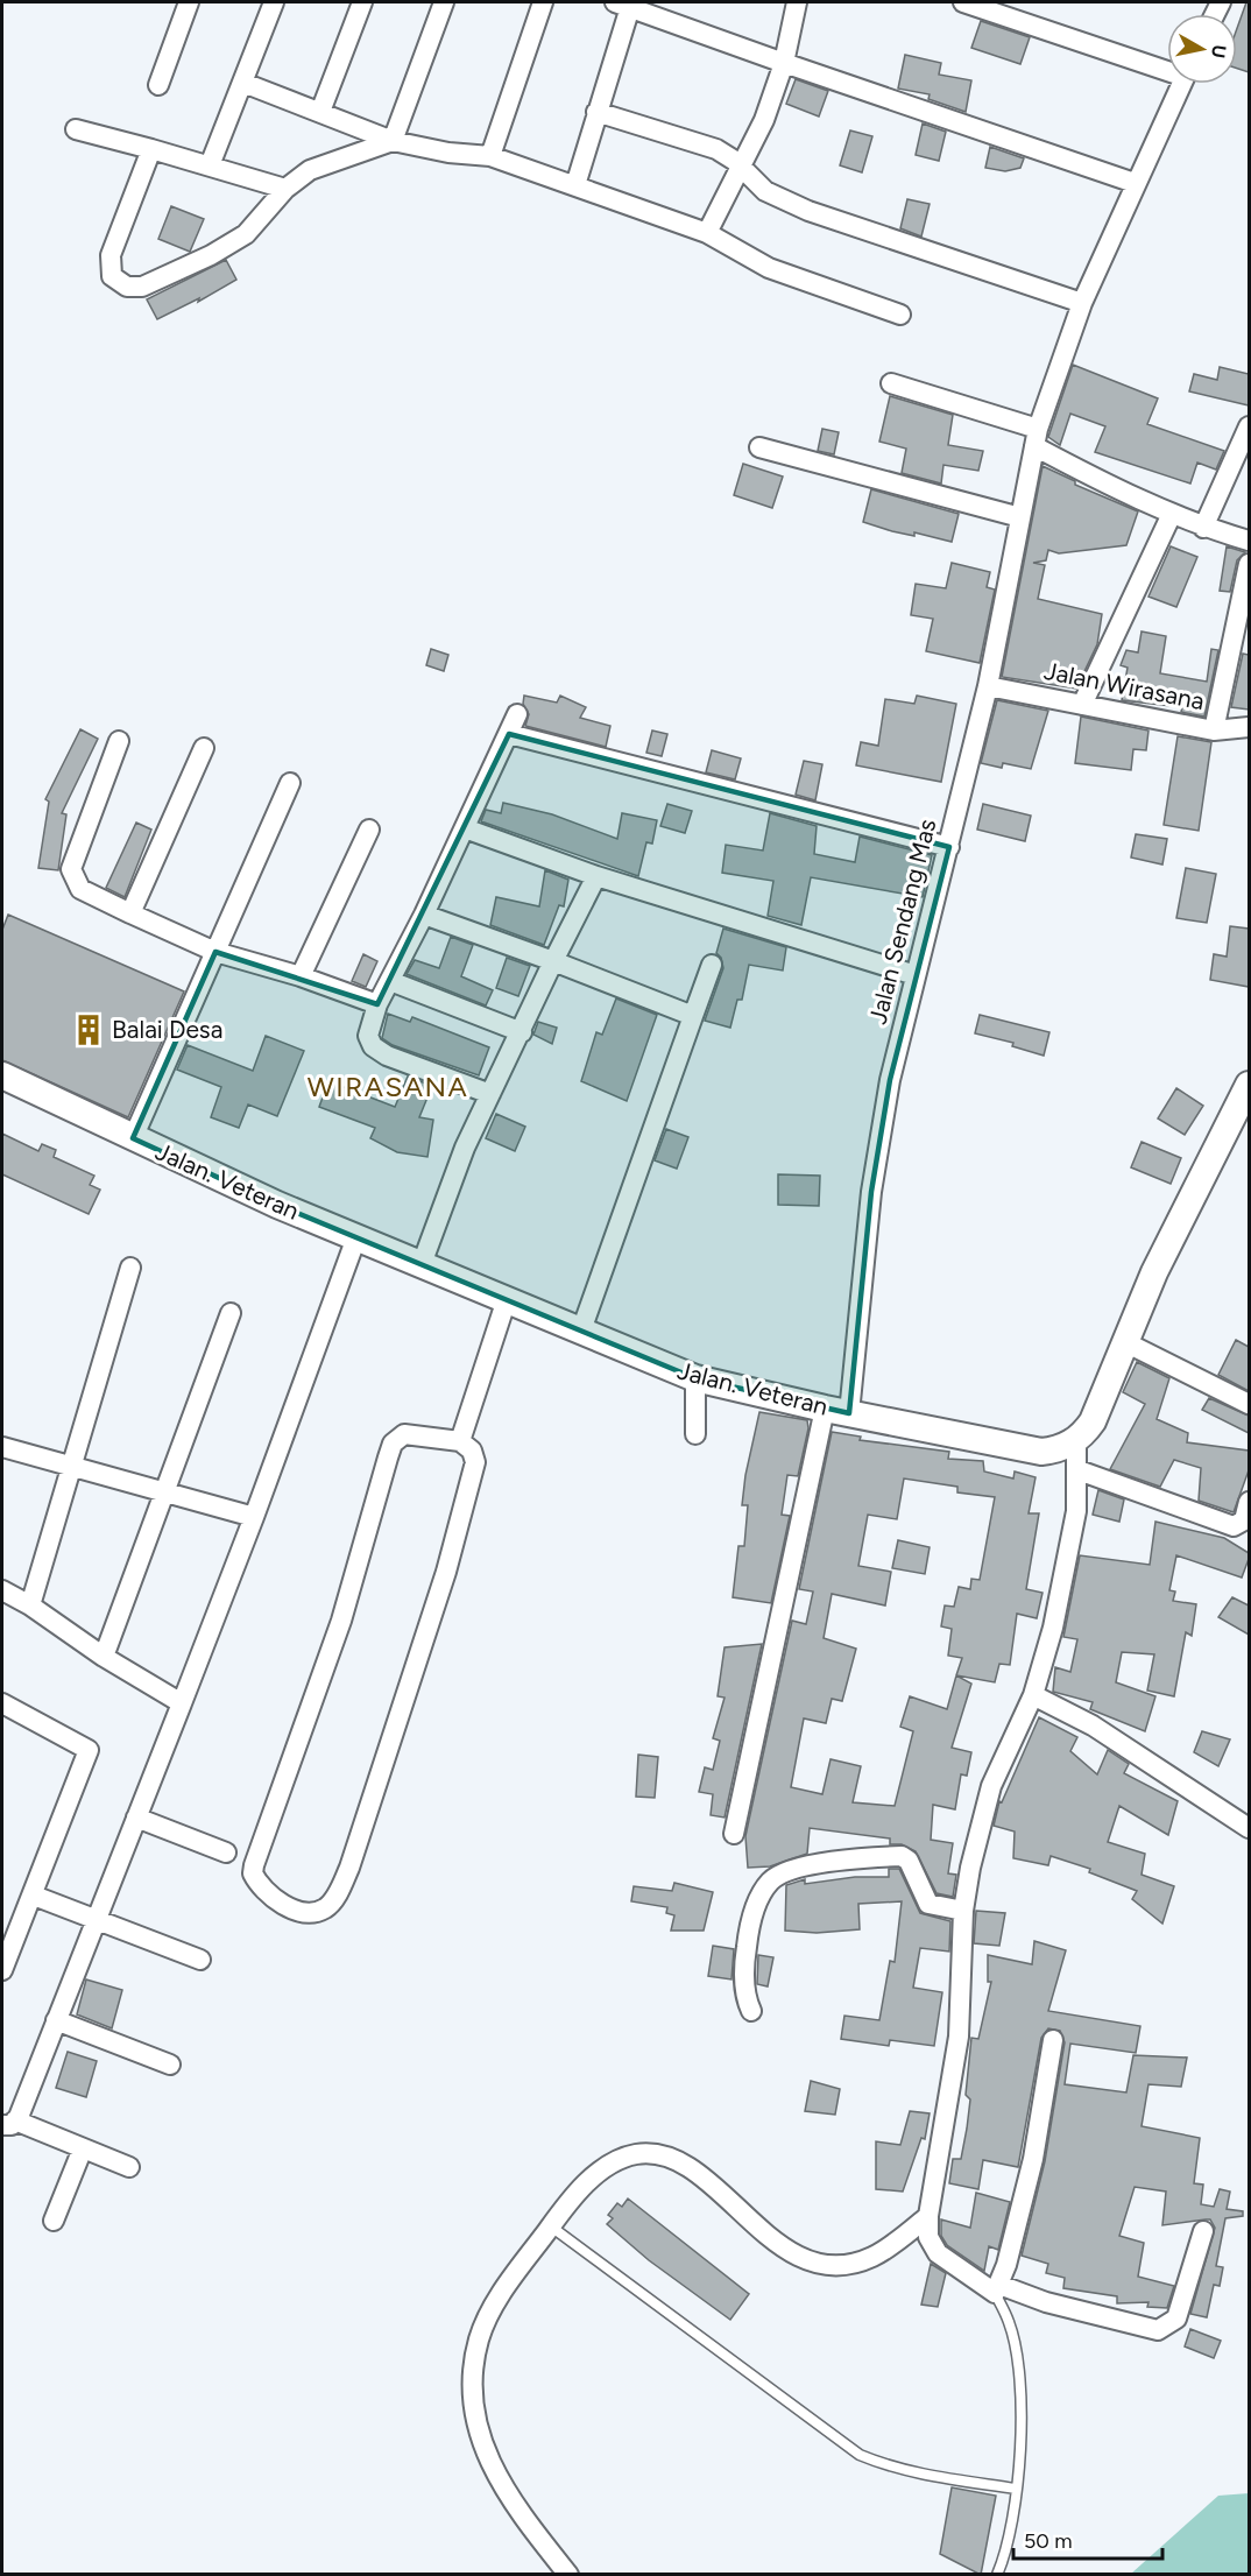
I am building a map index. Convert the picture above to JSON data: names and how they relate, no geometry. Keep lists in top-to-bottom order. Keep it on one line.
{"streets":{"street":["Jalan Wirasana","Jalan Sendang Mas","Jalan. Veteran"]},"crossings":[["Jalan Wirasana","Jalan Sendang Mas"],["Jalan Sendang Mas","Jalan. Veteran"]],"districts":["WIRASANA"],"places":{"building":["Balai Desa"]},"scale_bar":"50 m","north":"right"}
